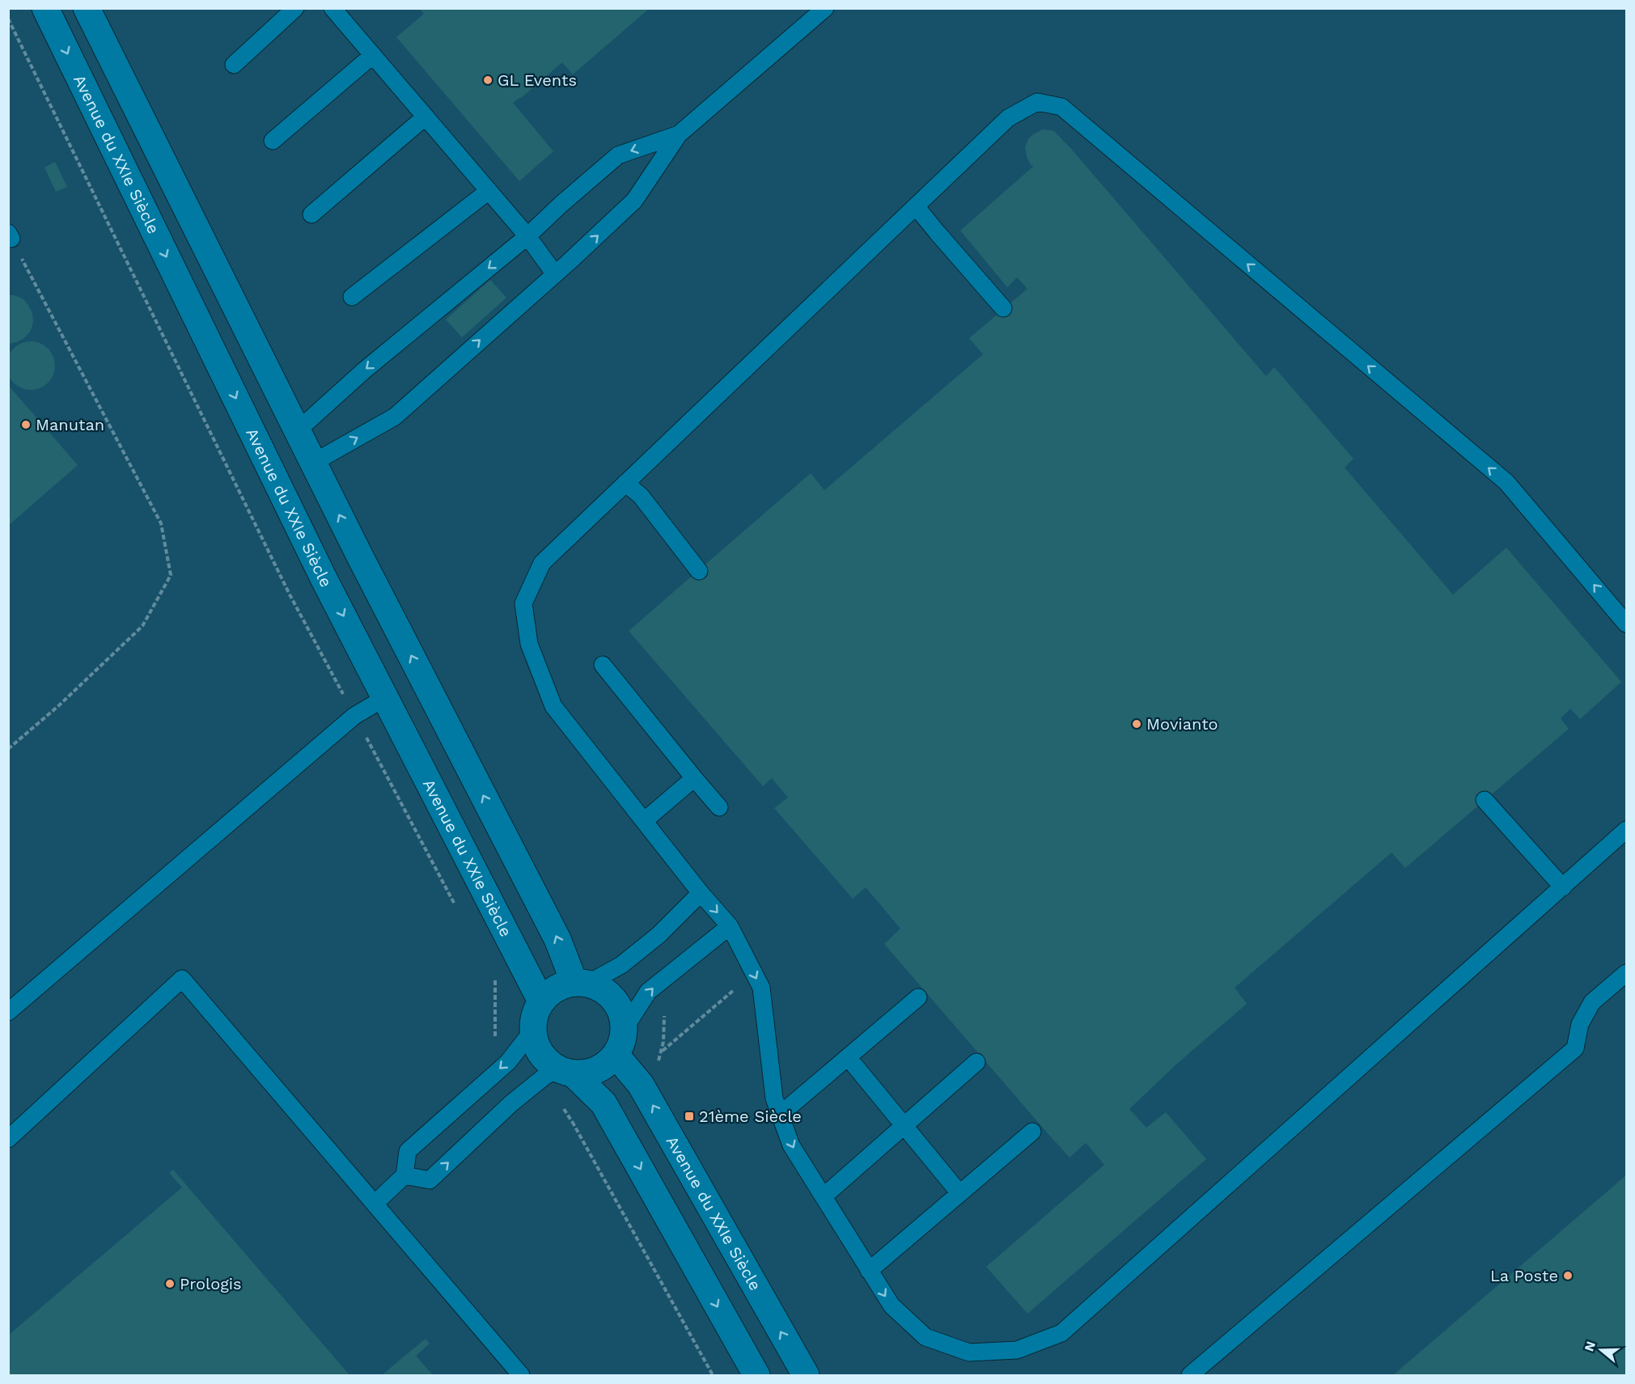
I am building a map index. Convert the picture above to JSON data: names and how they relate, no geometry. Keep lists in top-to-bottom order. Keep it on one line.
{"streets":{"street":["Avenue du XXIe Siècle"]},"places":{"other":["GL Events","Manutan","Movianto","La Poste","Prologis"],"transit":["21ème Siècle"]},"north":"left"}
